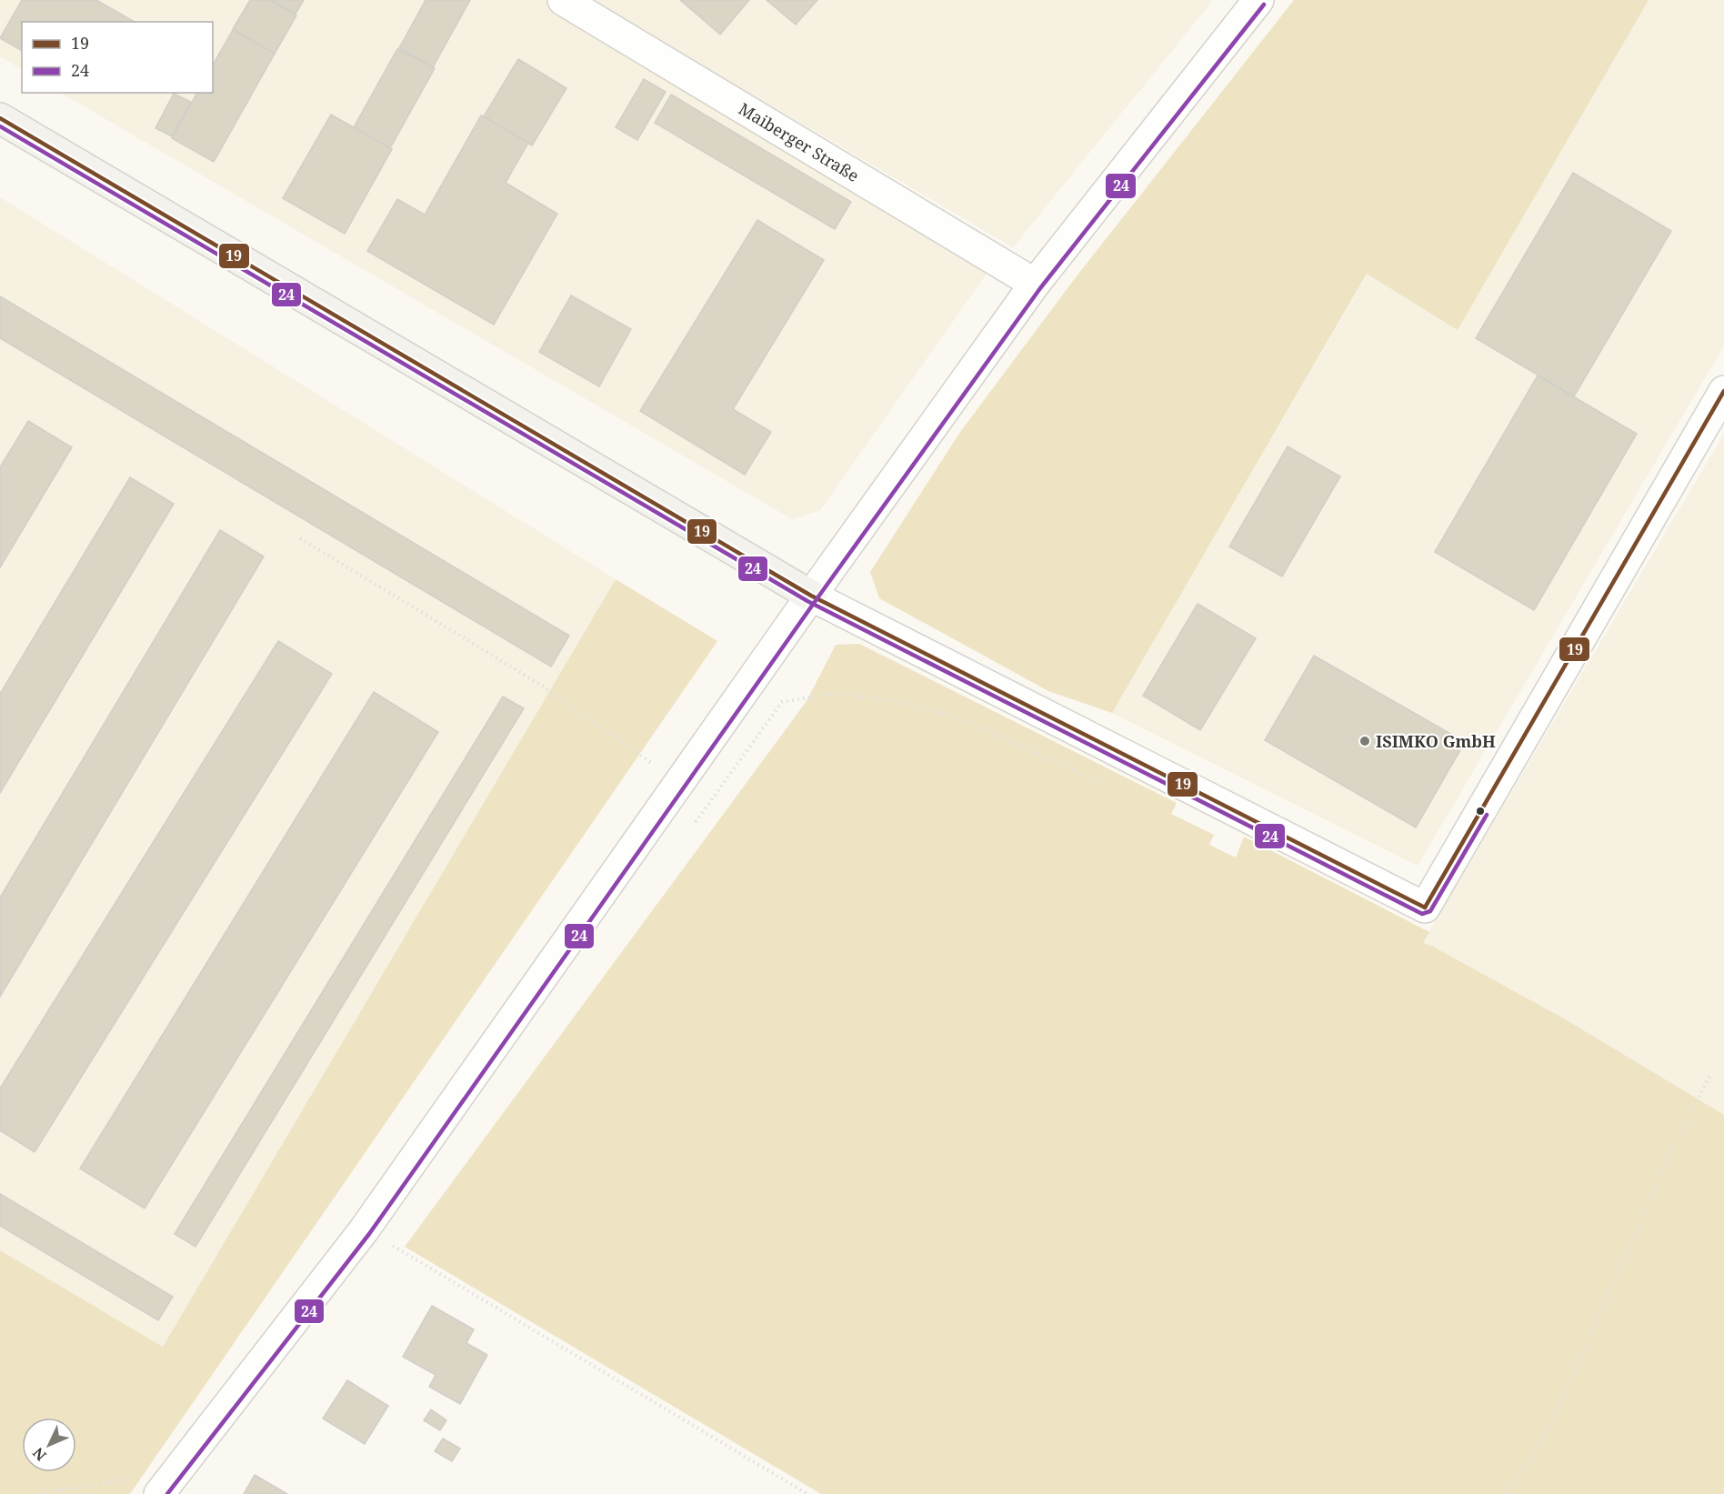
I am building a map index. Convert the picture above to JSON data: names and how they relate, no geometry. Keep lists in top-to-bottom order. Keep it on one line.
{"streets":{"street":["Maiberger Straße"]},"places":["ISIMKO GmbH"],"lines":["transit line 24","transit line 19"],"legend":["19","24"],"north":"bottom left"}
